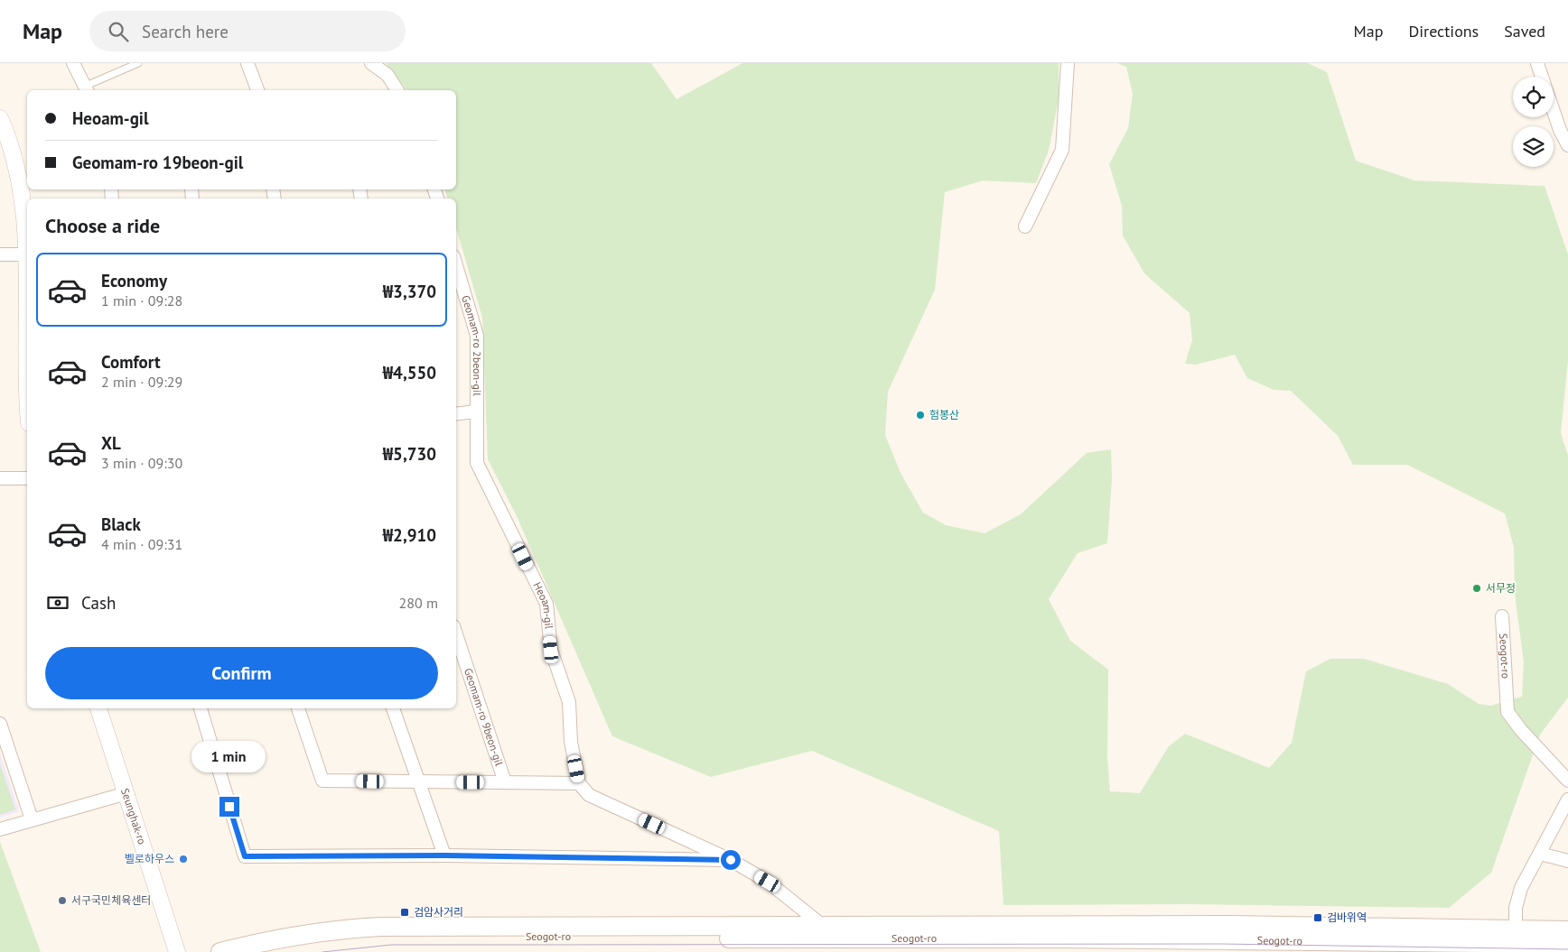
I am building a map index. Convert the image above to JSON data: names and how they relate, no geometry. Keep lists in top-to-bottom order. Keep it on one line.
{"streets":{"main road":["Seogot-ro"],"street":["Geomam-ro 2beon-gil","Heoam-gil","Geomam-ro 9beon-gil","Seunghak-ro"]},"crossings":[["Geomam-ro 2beon-gil","Heoam-gil"]],"places":{"other":["험봉산","서무정","벨로하우스","서구국민체육센터"],"transit":["검암사거리","검바위역"]},"page":{"header":"Map","search":"Search here","nav":["Map","Directions","Saved"],"banner":["Heoam-gil","Geomam-ro 19beon-gil"],"heading":"Choose a ride","list":[{"name":"Economy","note":"1 min · 09:28","value":"₩3,370"},{"name":"Comfort","note":"2 min · 09:29","value":"₩4,550"},{"name":"XL","note":"3 min · 09:30","value":"₩5,730"},{"name":"Black","note":"4 min · 09:31","value":"₩2,910"}],"pay":["Cash","280 m"],"buttons":"Confirm","bubble":"1 min"}}
